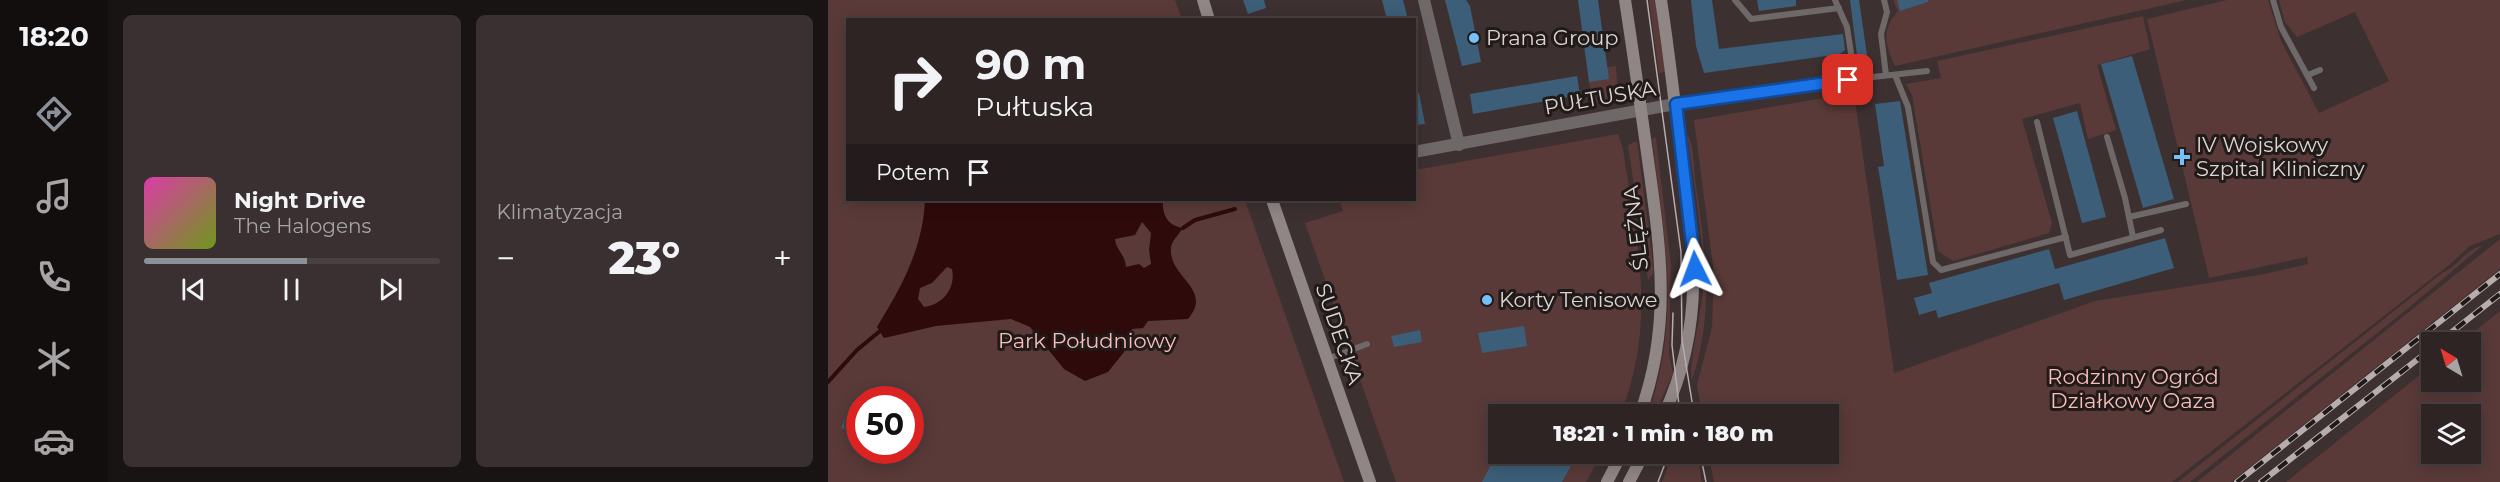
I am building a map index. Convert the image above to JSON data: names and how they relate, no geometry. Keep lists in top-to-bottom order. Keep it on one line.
{"streets":{"main road":["ŚLĘŻNA","SUDECKA"],"street":["PUŁTUSKA"]},"crossings":[["PUŁTUSKA","ŚLĘŻNA"]],"parks":["Park Południowy","Rodzinny Ogród Działkowy Oaza"],"places":{"other":["Prana Group","Korty Tenisowe"],"health":["IV Wojskowy Szpital Kliniczny"]},"north":"top left","page":{"tabs":"18:20","tile":"Klimatyzacja","turn":["90 m","Pułtuska"],"then":"Potem","song":["Night Drive","The Halogens"],"heat":["−","23°","+"],"limit":"50","trip":"18:21 · 1 min · 180 m"}}
